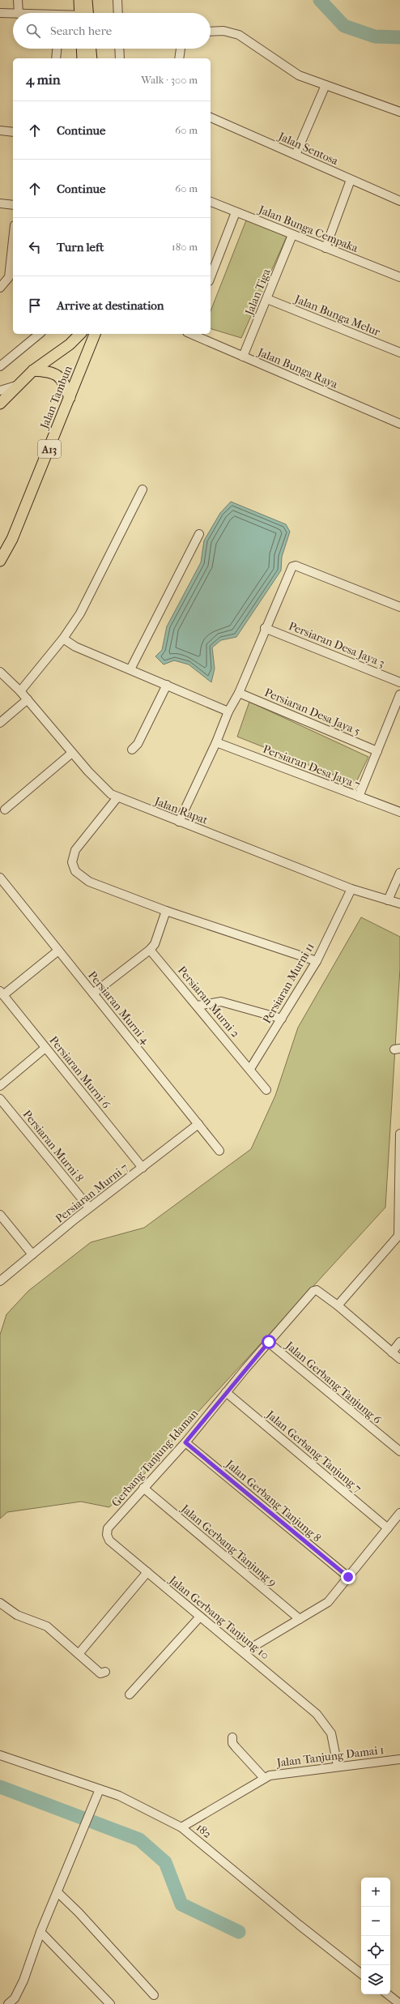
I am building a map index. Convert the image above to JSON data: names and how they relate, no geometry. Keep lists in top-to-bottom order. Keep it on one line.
{"streets":{"main road":["Jalan Tambun","A13"],"street":["Jalan Sentosa","Jalan Bunga Cempaka","Jalan Tiga","Jalan Bunga Melur","Jalan Bunga Raya","Persiaran Desa Jaya 3","Persiaran Desa Jaya 5","Persiaran Desa Jaya 7","Jalan Rapat","Persiaran Murni 11","Persiaran Murni 2","Persiaran Murni 4","Persiaran Murni 6","Persiaran Murni 8","Persiaran Murni 7","Jalan Gerbang Tanjung 6","Jalan Gerbang Tanjung 7","Gerbang Tanjung Idaman","Jalan Gerbang Tanjung 8","Jalan Gerbang Tanjung 9","Jalan Gerbang Tanjung 10","Jalan Tanjung Damai 1","182"]},"crossings":[["Jalan Bunga Cempaka","Jalan Tiga"],["Jalan Tiga","Jalan Bunga Melur"],["Jalan Tiga","Jalan Bunga Raya"],["Jalan Rapat","Persiaran Murni 11"],["Persiaran Murni 11","Persiaran Murni 2"],["Persiaran Murni 4","Persiaran Murni 7"],["Persiaran Murni 6","Persiaran Murni 7"],["Persiaran Murni 8","Persiaran Murni 7"],["Jalan Gerbang Tanjung 6","Gerbang Tanjung Idaman"],["Jalan Gerbang Tanjung 7","Gerbang Tanjung Idaman"],["Gerbang Tanjung Idaman","Jalan Gerbang Tanjung 8"],["Gerbang Tanjung Idaman","Jalan Gerbang Tanjung 9"],["Gerbang Tanjung Idaman","Jalan Gerbang Tanjung 10"],["Jalan Gerbang Tanjung 10","Jalan Tanjung Damai 1"],["Jalan Tanjung Damai 1","182"]],"page":{"search":"Search here","heading":["4 min","Walk · 300 m"],"list":[["Continue","60 m"],["Continue","60 m"],["Turn left","180 m"],"Arrive at destination"],"map_buttons":["+","−"]}}
